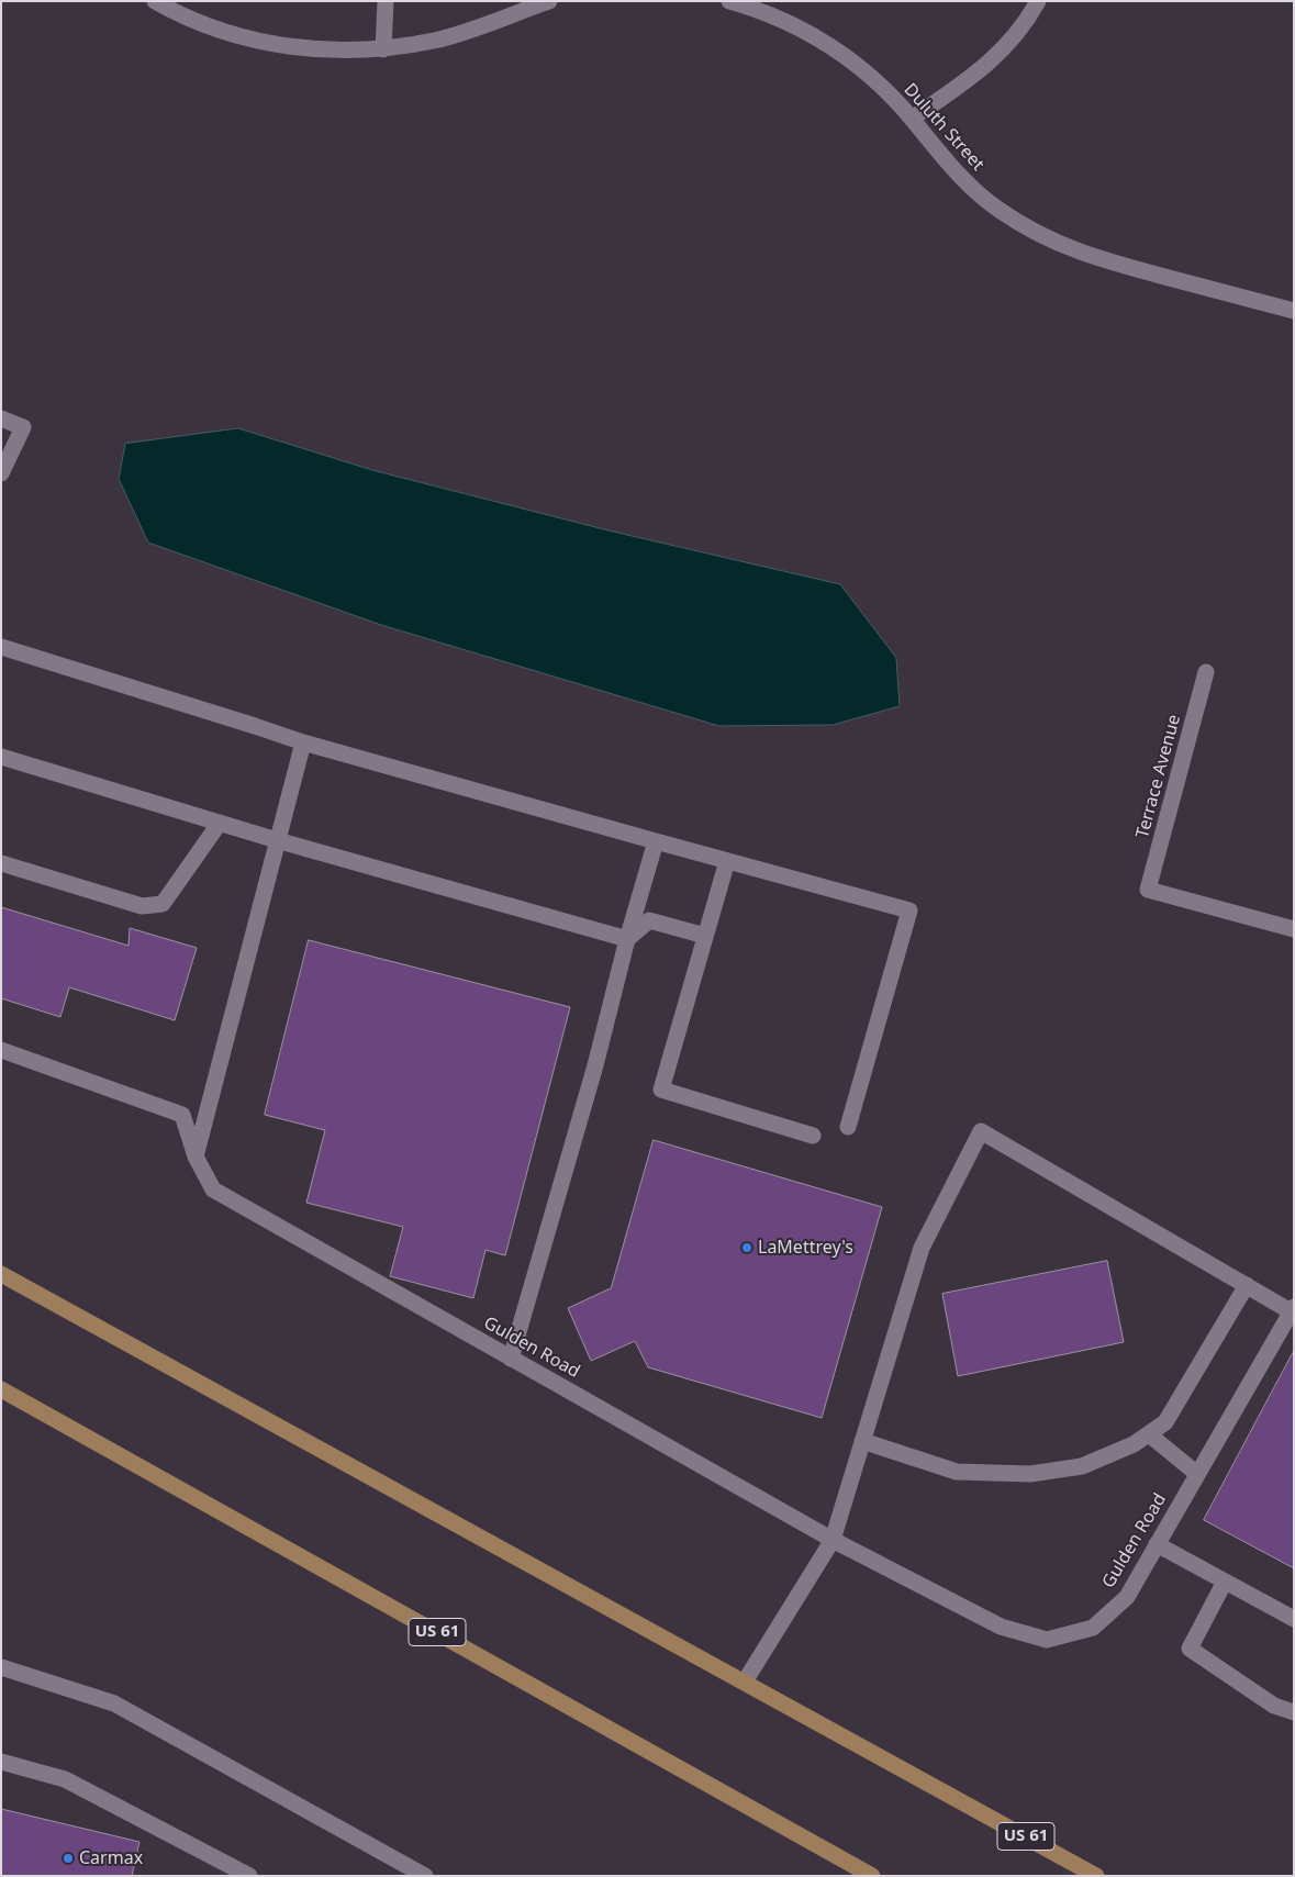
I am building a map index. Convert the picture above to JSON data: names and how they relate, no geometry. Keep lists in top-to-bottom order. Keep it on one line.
{"streets":{"main road":["US 61"],"street":["Duluth Street","Terrace Avenue","Gulden Road"]},"places":["LaMettrey's","Carmax"]}
